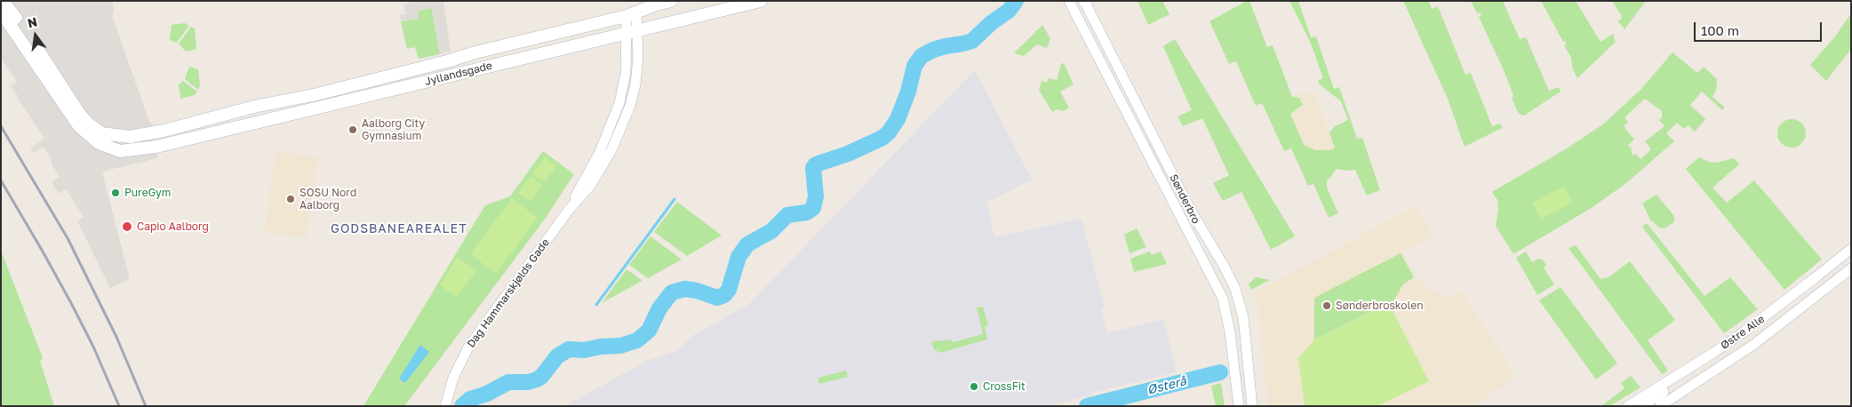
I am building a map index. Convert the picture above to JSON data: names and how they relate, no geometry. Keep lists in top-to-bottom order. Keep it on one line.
{"streets":{"main road":["Jyllandsgade"],"street":["Sønderbro","Dag Hammarskjølds Gade","Østre Alle"]},"crossings":[["Jyllandsgade","Dag Hammarskjølds Gade"]],"districts":["GODSBANEAREALET"],"water":["Østerå"],"places":["Aalborg City Gymnasium","PureGym","SOSU Nord Aalborg","Capio Aalborg","Sønderbroskolen","CrossFit"],"scale_bar":"100 m","north":"top"}
